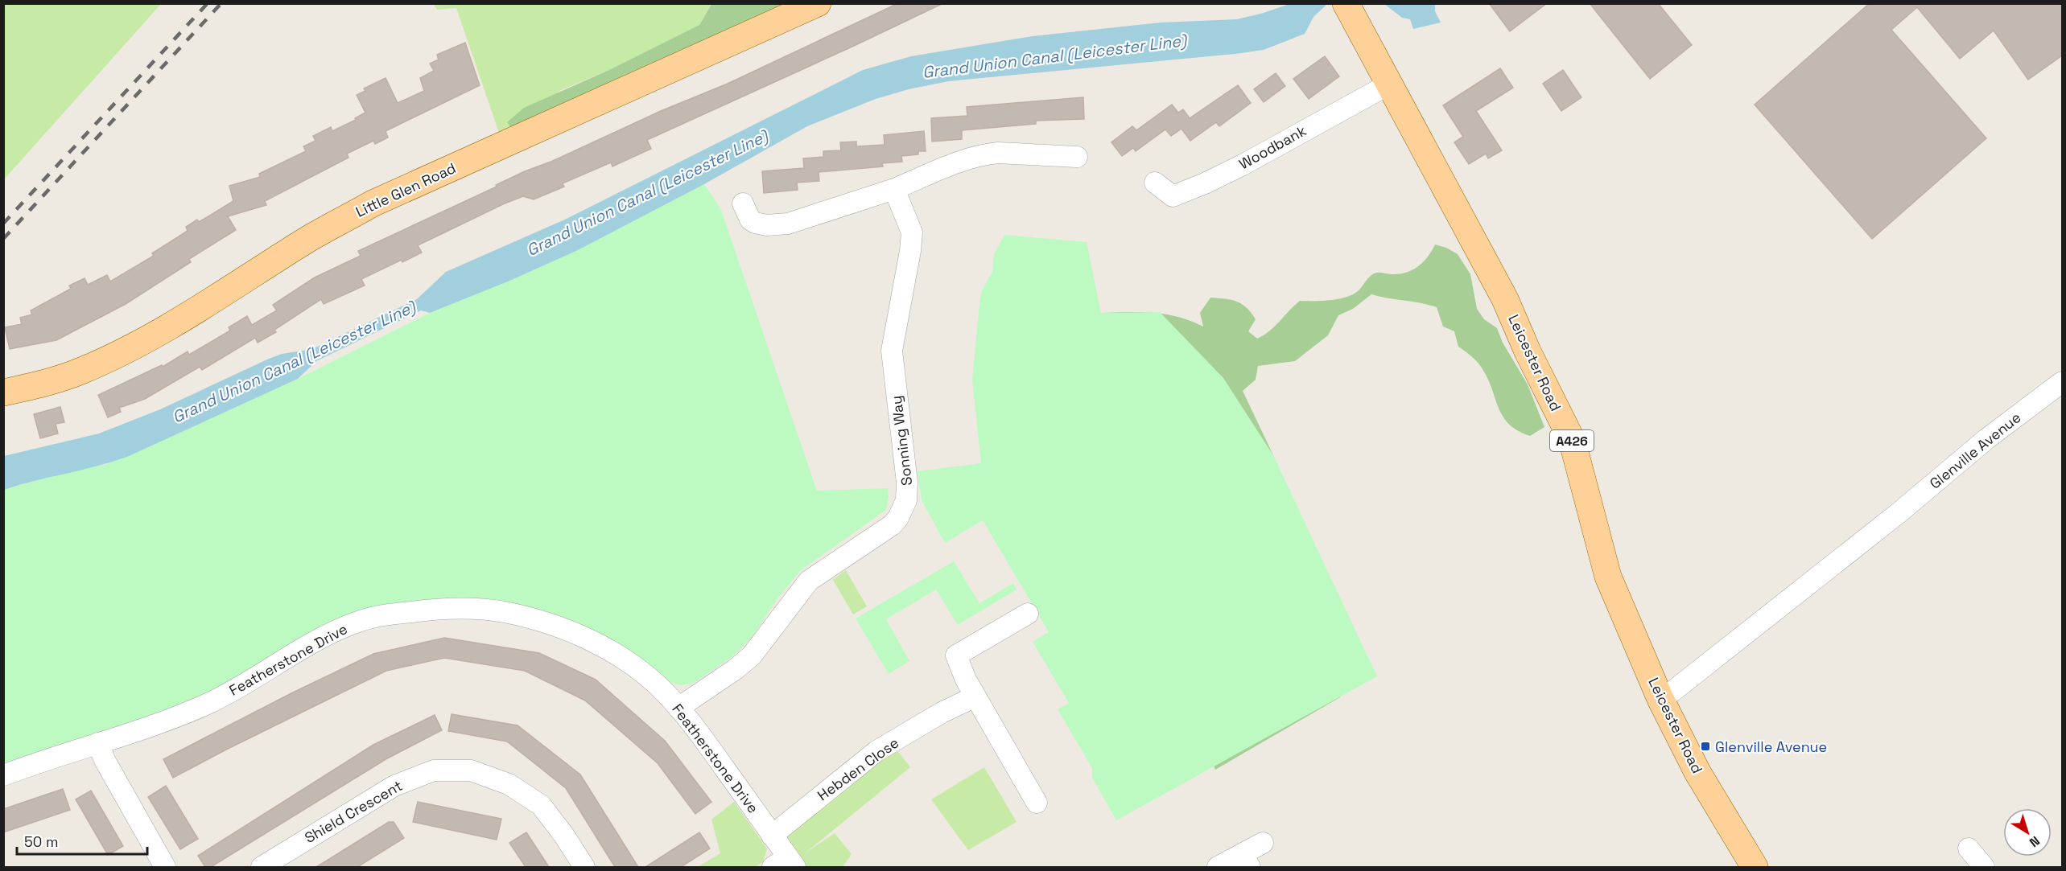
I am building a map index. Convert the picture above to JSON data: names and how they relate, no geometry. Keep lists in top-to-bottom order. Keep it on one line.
{"streets":{"main road":["Little Glen Road","Leicester Road","A426"],"street":["Woodbank","Sonning Way","Glenville Avenue","Featherstone Drive","Hebden Close","Shield Crescent"]},"crossings":[["Woodbank","Leicester Road"],["Leicester Road","Glenville Avenue"],["Sonning Way","Featherstone Drive"],["Featherstone Drive","Hebden Close"]],"water":["Grand Union Canal (Leicester Line)"],"places":{"transit":["Glenville Avenue"]},"scale_bar":"50 m","north":"bottom right"}
